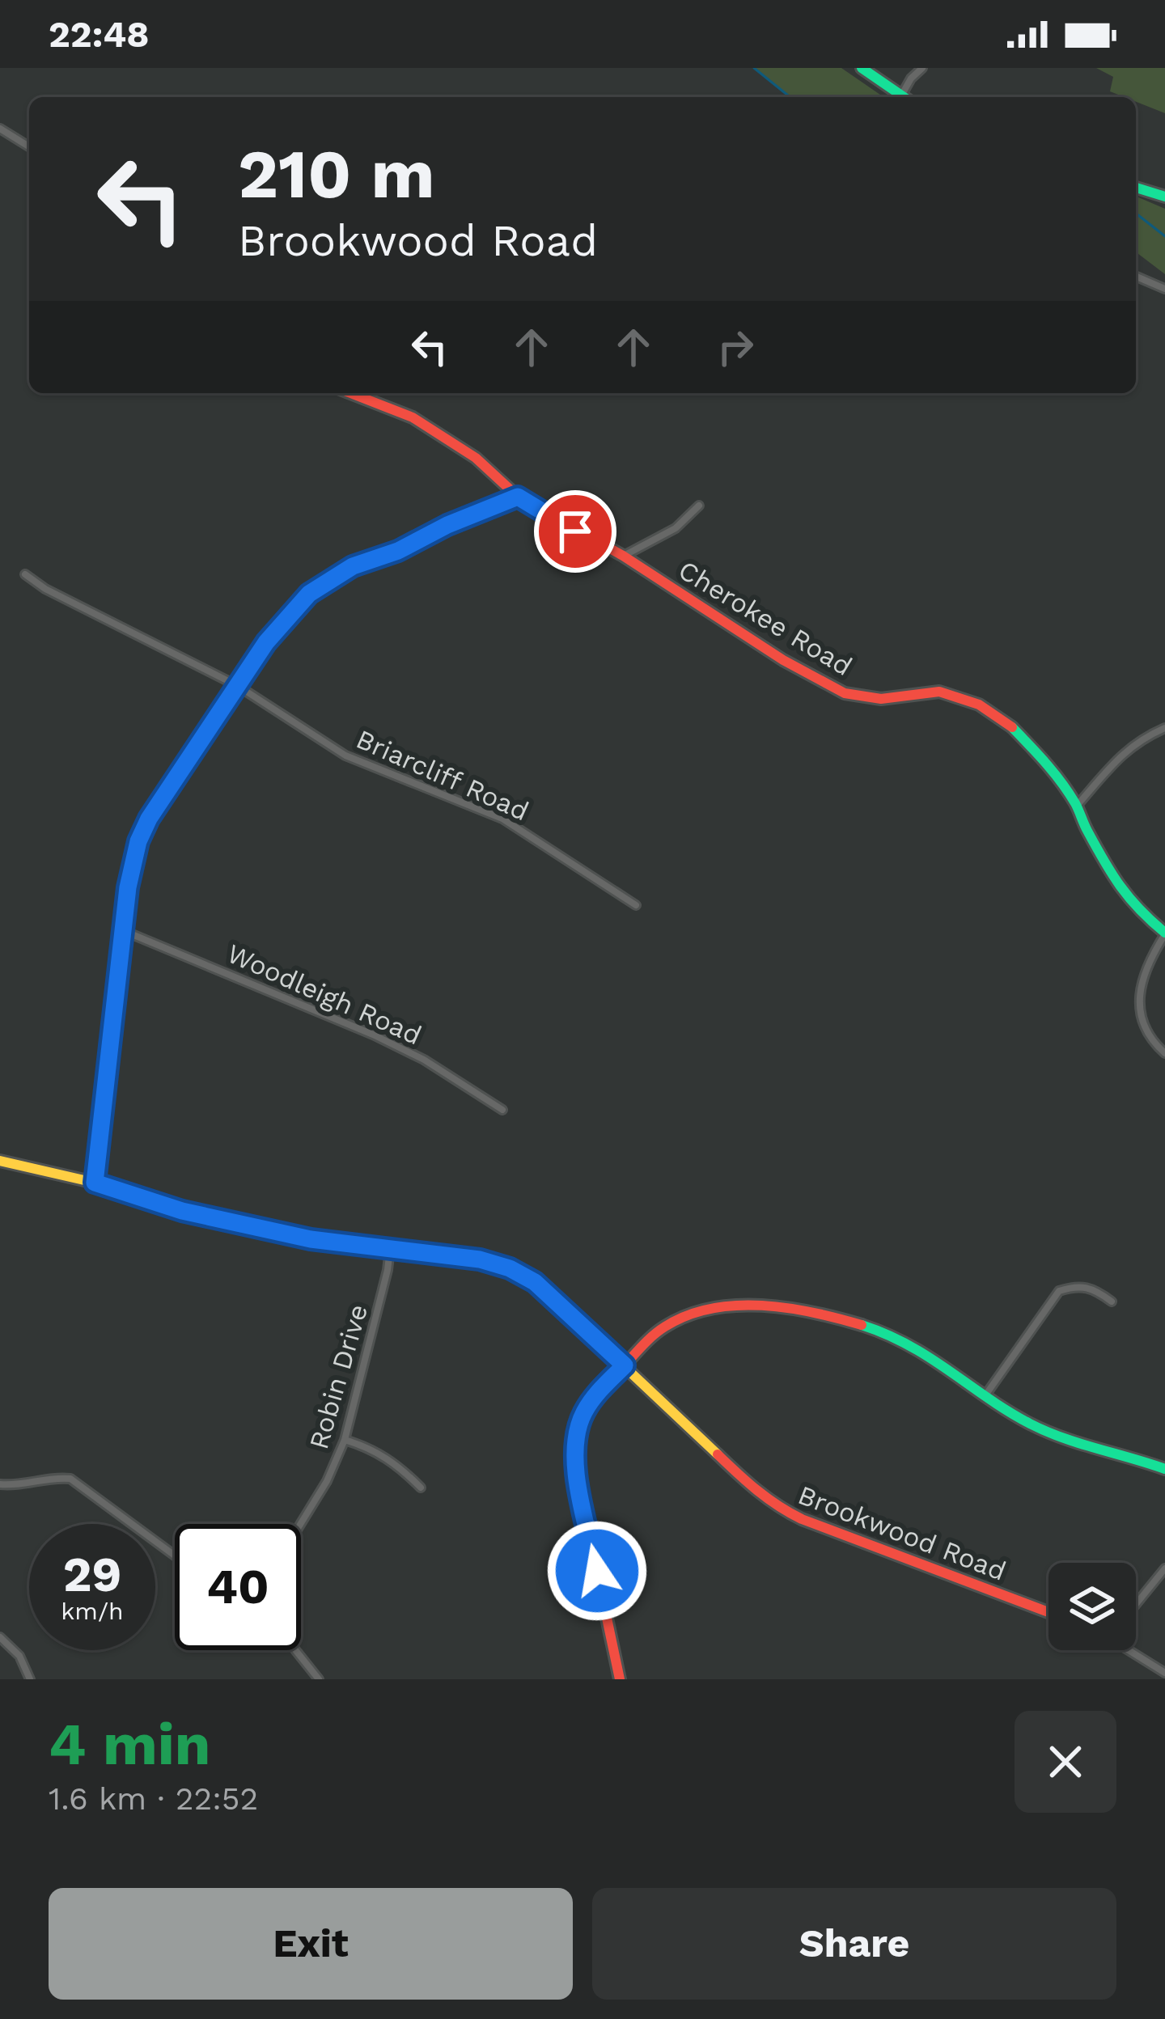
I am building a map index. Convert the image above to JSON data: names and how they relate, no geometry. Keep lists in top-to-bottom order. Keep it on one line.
{"streets":{"street":["Cherokee Road","Briarcliff Road","Woodleigh Road","Robin Drive","Brookwood Road"]},"crossings":[["Robin Drive","Brookwood Road"]],"page":{"status":"22:48","turn":["210 m","Brookwood Road"],"speed":"29 km/h","limit":"40","heading":["4 min","1.6 km · 22:52"],"buttons":["Exit","Share"]}}
